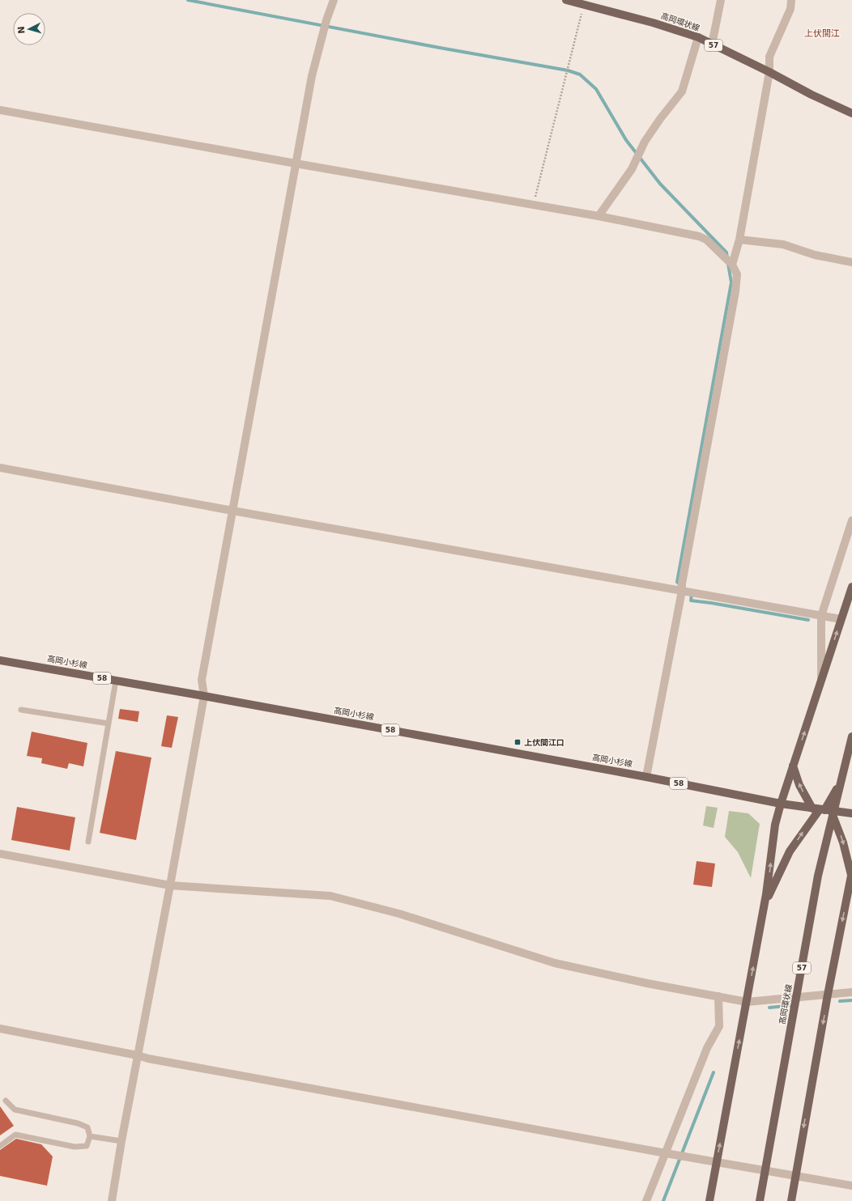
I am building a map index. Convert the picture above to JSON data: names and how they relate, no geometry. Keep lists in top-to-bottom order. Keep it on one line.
{"streets":{"main road":["高岡環状線","57","高岡小杉線","58"]},"districts":["上伏間江"],"places":{"transit":["上伏間江口"]},"north":"left"}
